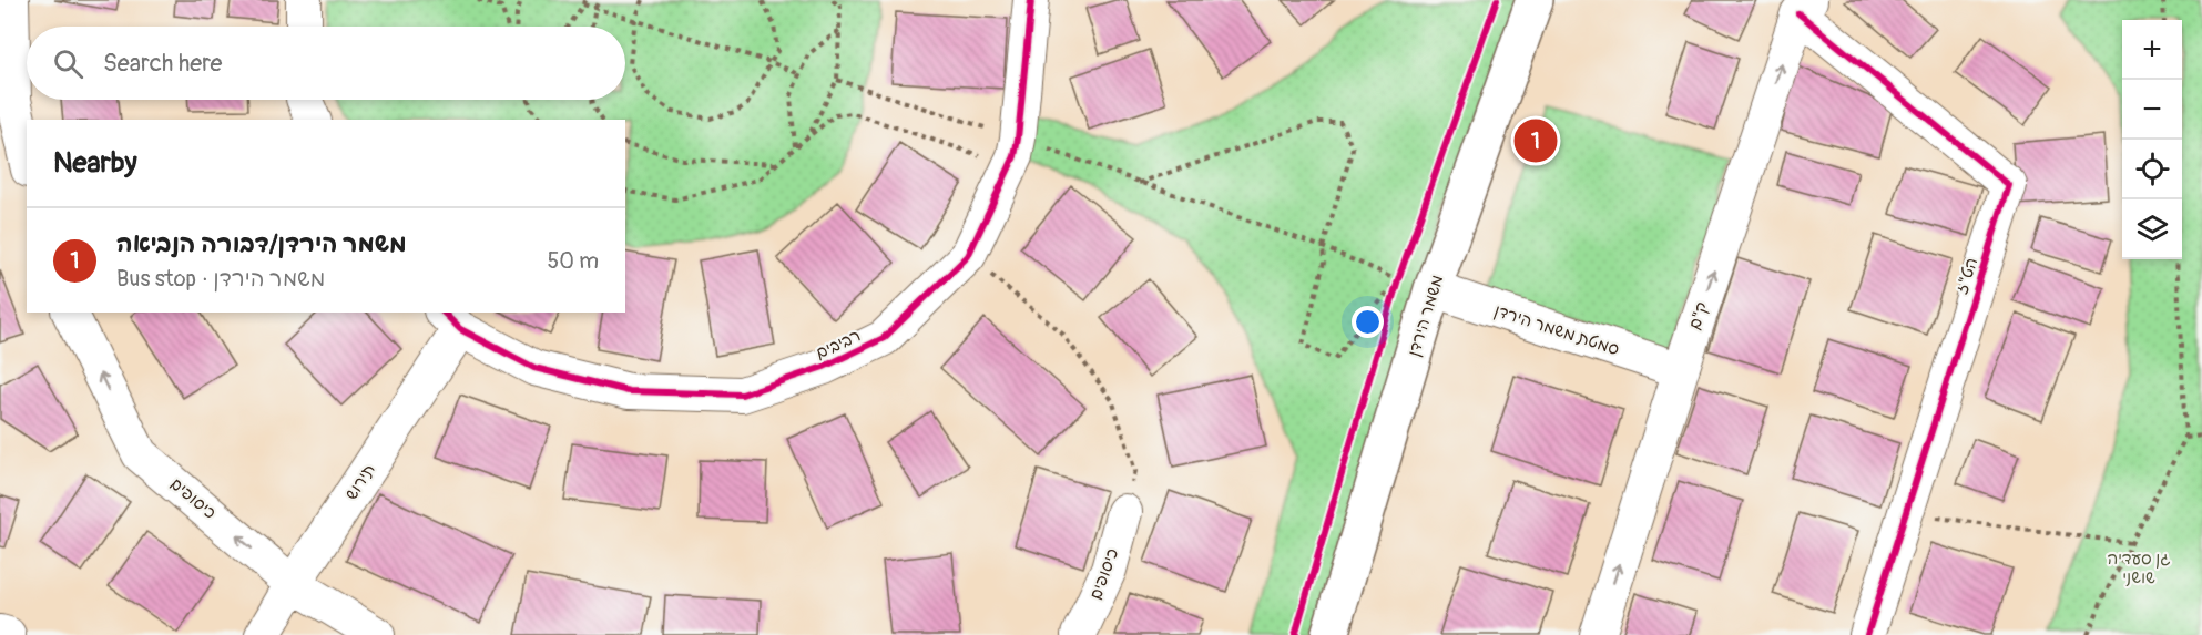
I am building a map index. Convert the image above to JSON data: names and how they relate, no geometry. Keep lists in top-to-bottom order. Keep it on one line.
{"streets":{"street":["הט\"ז","משמר הירדן","ק\"ם","סמטת משמר הירדן","רביבים","תירוש","כיסופים"]},"crossings":[["הט\"ז","ק\"ם"],["משמר הירדן","סמטת משמר הירדן"],["ק\"ם","סמטת משמר הירדן"],["רביבים","תירוש"],["תירוש","כיסופים"]],"one_way":["ק\"ם","כיסופים"],"parks":["גן סעדיה שושני"],"page":{"map_buttons":["+","−"],"search":"Search here","pins":"1","heading":"Nearby","list":[{"mark":"1","name":"משמר הירדן/דבורה הנביאה","note":"Bus stop · משמר הירדן","value":"50 m"}]}}
